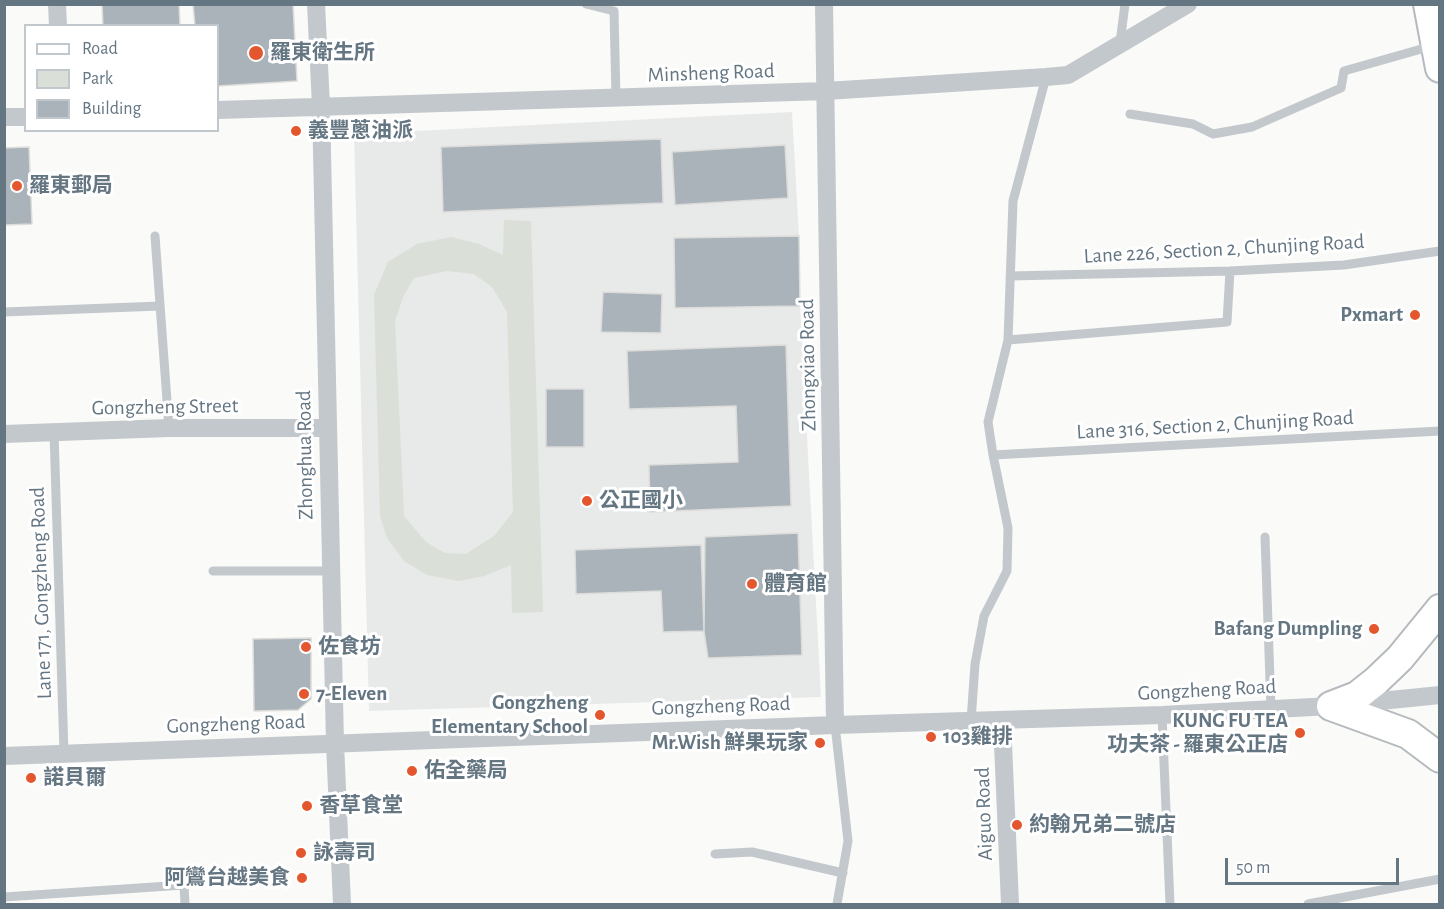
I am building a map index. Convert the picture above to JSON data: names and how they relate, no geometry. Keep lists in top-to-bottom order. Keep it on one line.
{"streets":{"street":["Minsheng Road","Zhongxiao Road","Gongzheng Street","Zhonghua Road","Gongzheng Road","Aiguo Road"],"lane":["Lane 226, Section 2, Chunjing Road","Lane 316, Section 2, Chunjing Road","Lane 171, Gongzheng Road"]},"crossings":[["Minsheng Road","Zhongxiao Road"],["Minsheng Road","Zhonghua Road"],["Zhongxiao Road","Gongzheng Road"],["Gongzheng Street","Zhonghua Road"],["Gongzheng Street","Lane 171, Gongzheng Road"],["Zhonghua Road","Gongzheng Road"],["Lane 171, Gongzheng Road","Gongzheng Road"],["Gongzheng Road","Aiguo Road"]],"places":["羅東衛生所","義豐蔥油派","羅東郵局","Pxmart","公正國小","體育館","Bafang Dumpling","佐食坊","7-Eleven","Gongzheng Elementary School","KUNG FU TEA 功夫茶 - 羅東公正店","103雞排","Mr.Wish 鮮果玩家","佑全藥局","諾貝爾","香草食堂","約翰兄弟二號店","詠壽司","阿鸞台越美食"],"legend":["Road","Park","Building"],"scale_bar":"50 m"}
